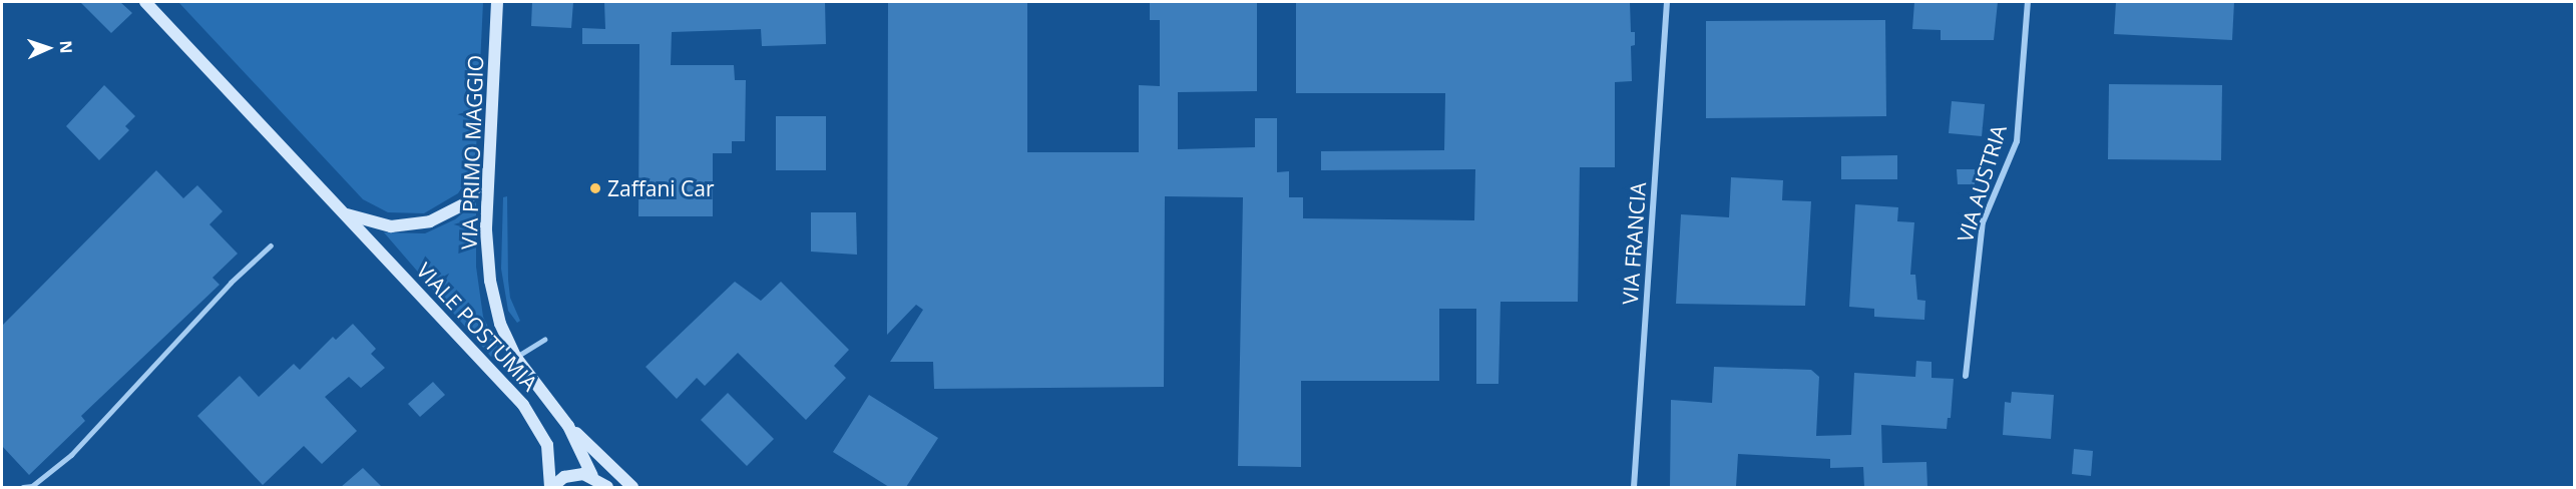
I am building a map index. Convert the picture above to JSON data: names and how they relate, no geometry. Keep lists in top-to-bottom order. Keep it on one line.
{"streets":{"main road":["VIA PRIMO MAGGIO","VIALE POSTUMIA"],"street":["VIA AUSTRIA","VIA FRANCIA"]},"places":["Zaffani Car"],"north":"right"}
